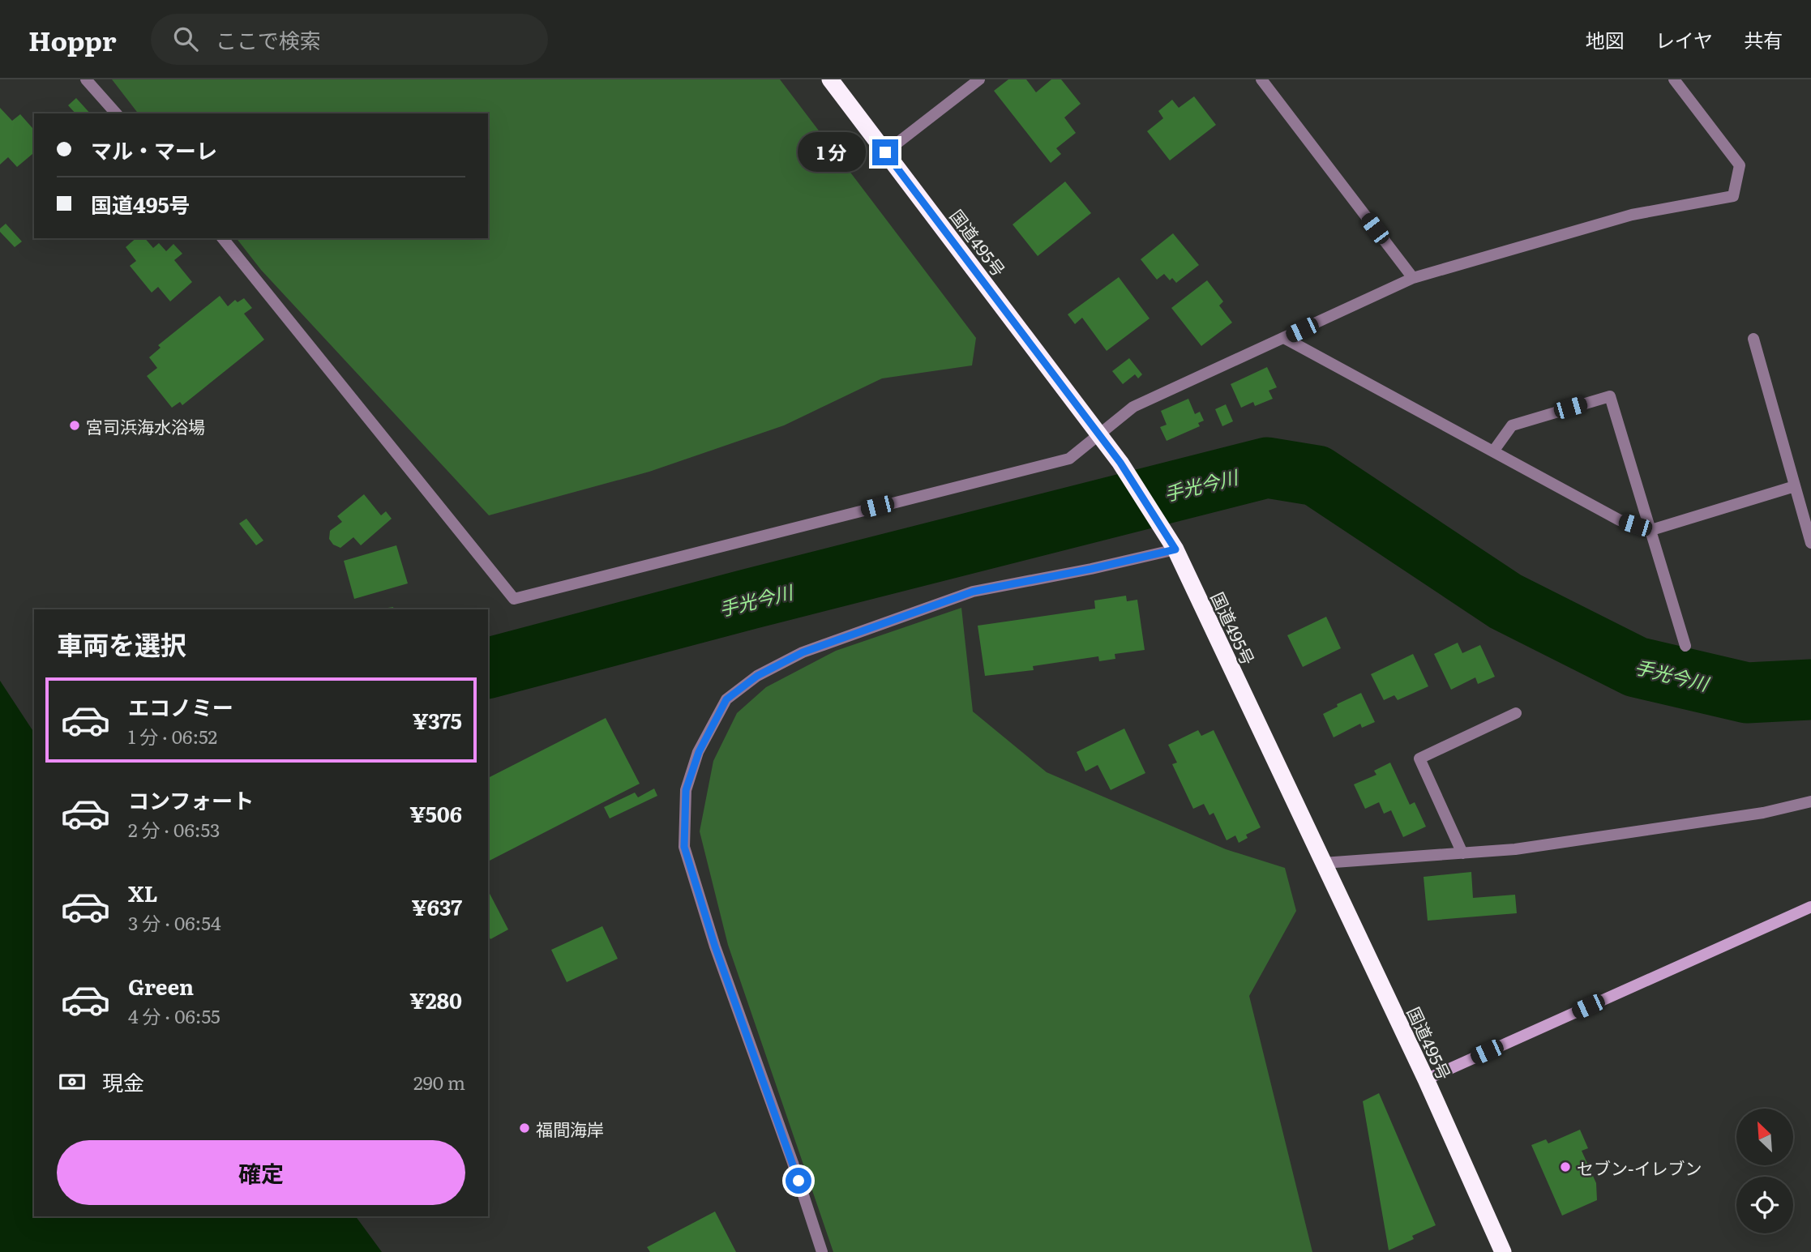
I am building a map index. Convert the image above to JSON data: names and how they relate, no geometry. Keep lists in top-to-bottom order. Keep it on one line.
{"streets":{"highway":["国道495号"]},"water":["手光今川"],"places":["宮司浜海水浴場","福間海岸","セブン-イレブン"],"north":"top left","page":{"header":"Hoppr","search":"ここで検索","nav":["地図","レイヤ","共有"],"banner":["マル・マーレ","国道495号"],"bubble":"1 分","heading":"車両を選択","list":[{"name":"エコノミー","note":"1 分 · 06:52","value":"¥375"},{"name":"コンフォート","note":"2 分 · 06:53","value":"¥506"},{"name":"XL","note":"3 分 · 06:54","value":"¥637"},{"name":"Green","note":"4 分 · 06:55","value":"¥280"}],"pay":["現金","290 m"],"buttons":"確定"}}
